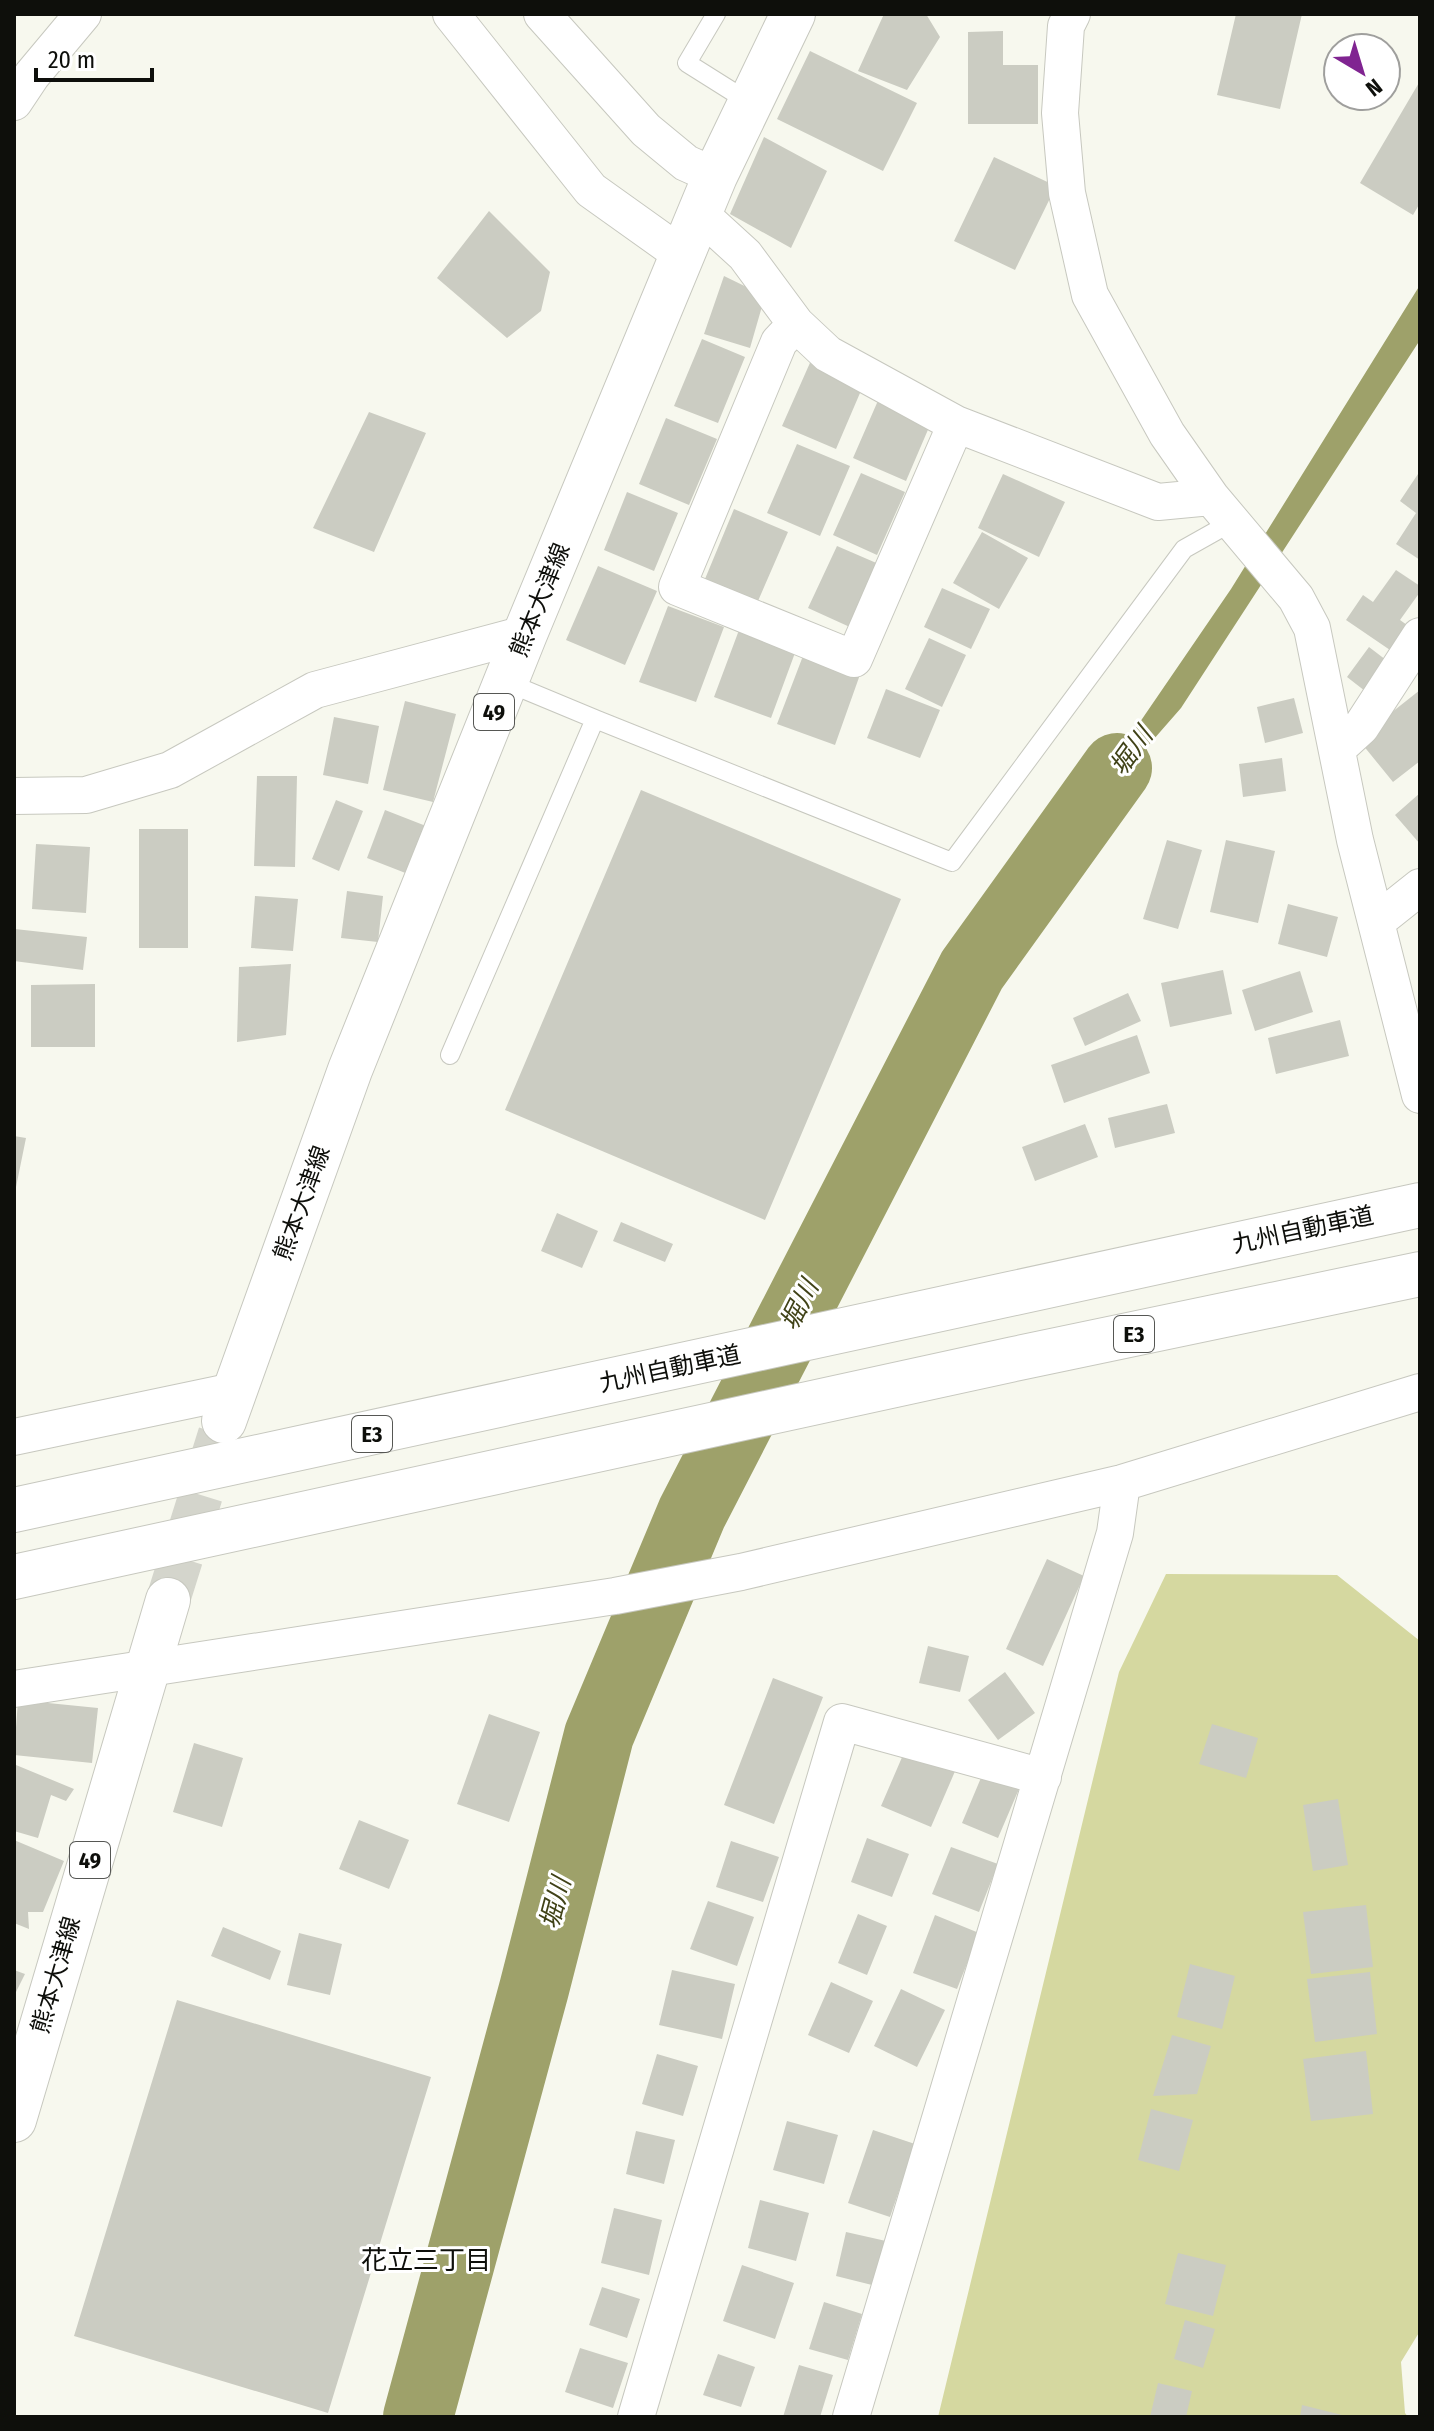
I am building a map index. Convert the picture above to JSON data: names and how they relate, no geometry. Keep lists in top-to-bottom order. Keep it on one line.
{"streets":{"main road":["熊本大津線","49","九州自動車道","E3"]},"districts":["花立三丁目"],"water":["堀川"],"scale_bar":"20 m","north":"bottom right"}
